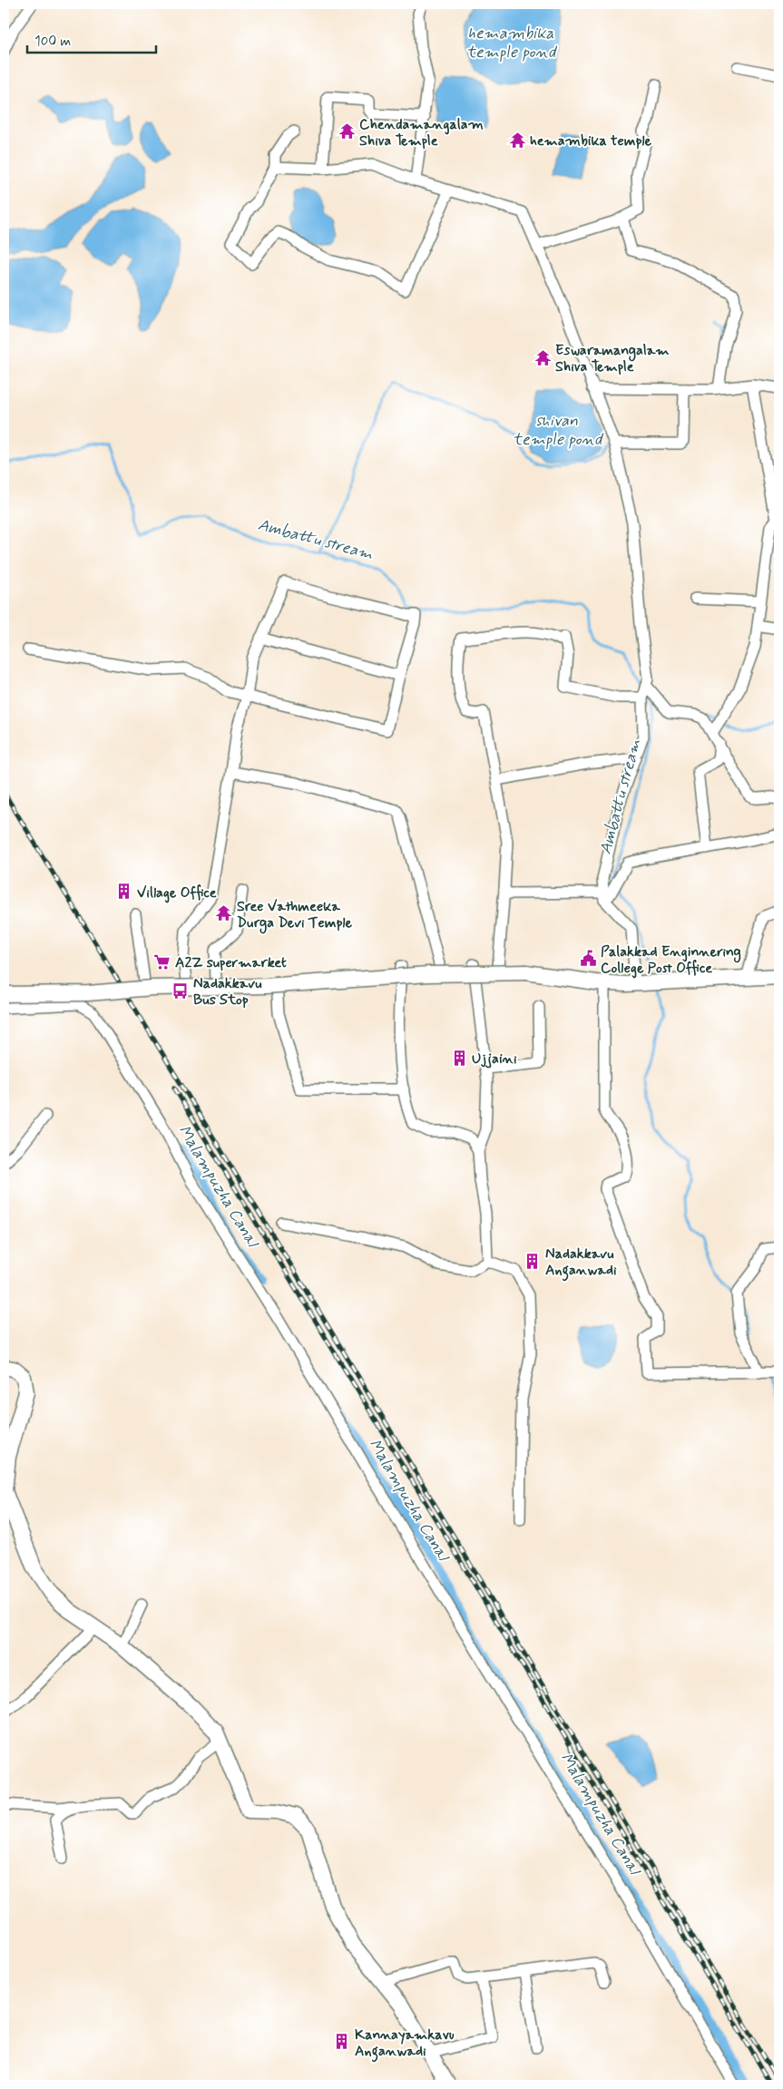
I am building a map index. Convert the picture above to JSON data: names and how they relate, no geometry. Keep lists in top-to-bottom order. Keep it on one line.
{"water":["hemambika temple pond","shivan temple pond","Ambattu stream","Malampuzha Canal"],"places":{"temple":["Chendamangalam Shiva Temple","hemambika temple","Eswaramangalam Shiva Temple","Sree Vathmeeka Durga Devi Temple"],"building":["Village Office","Ujjaini","Nadakkavu Anganwadi","Kannayamkavu Anganwadi"],"public building":["Palakkad Enginnering College Post Office"],"supermarket":["A2Z supermarket"],"bus stop":["Nadakkavu Bus Stop"]},"scale_bar":"100 m"}
